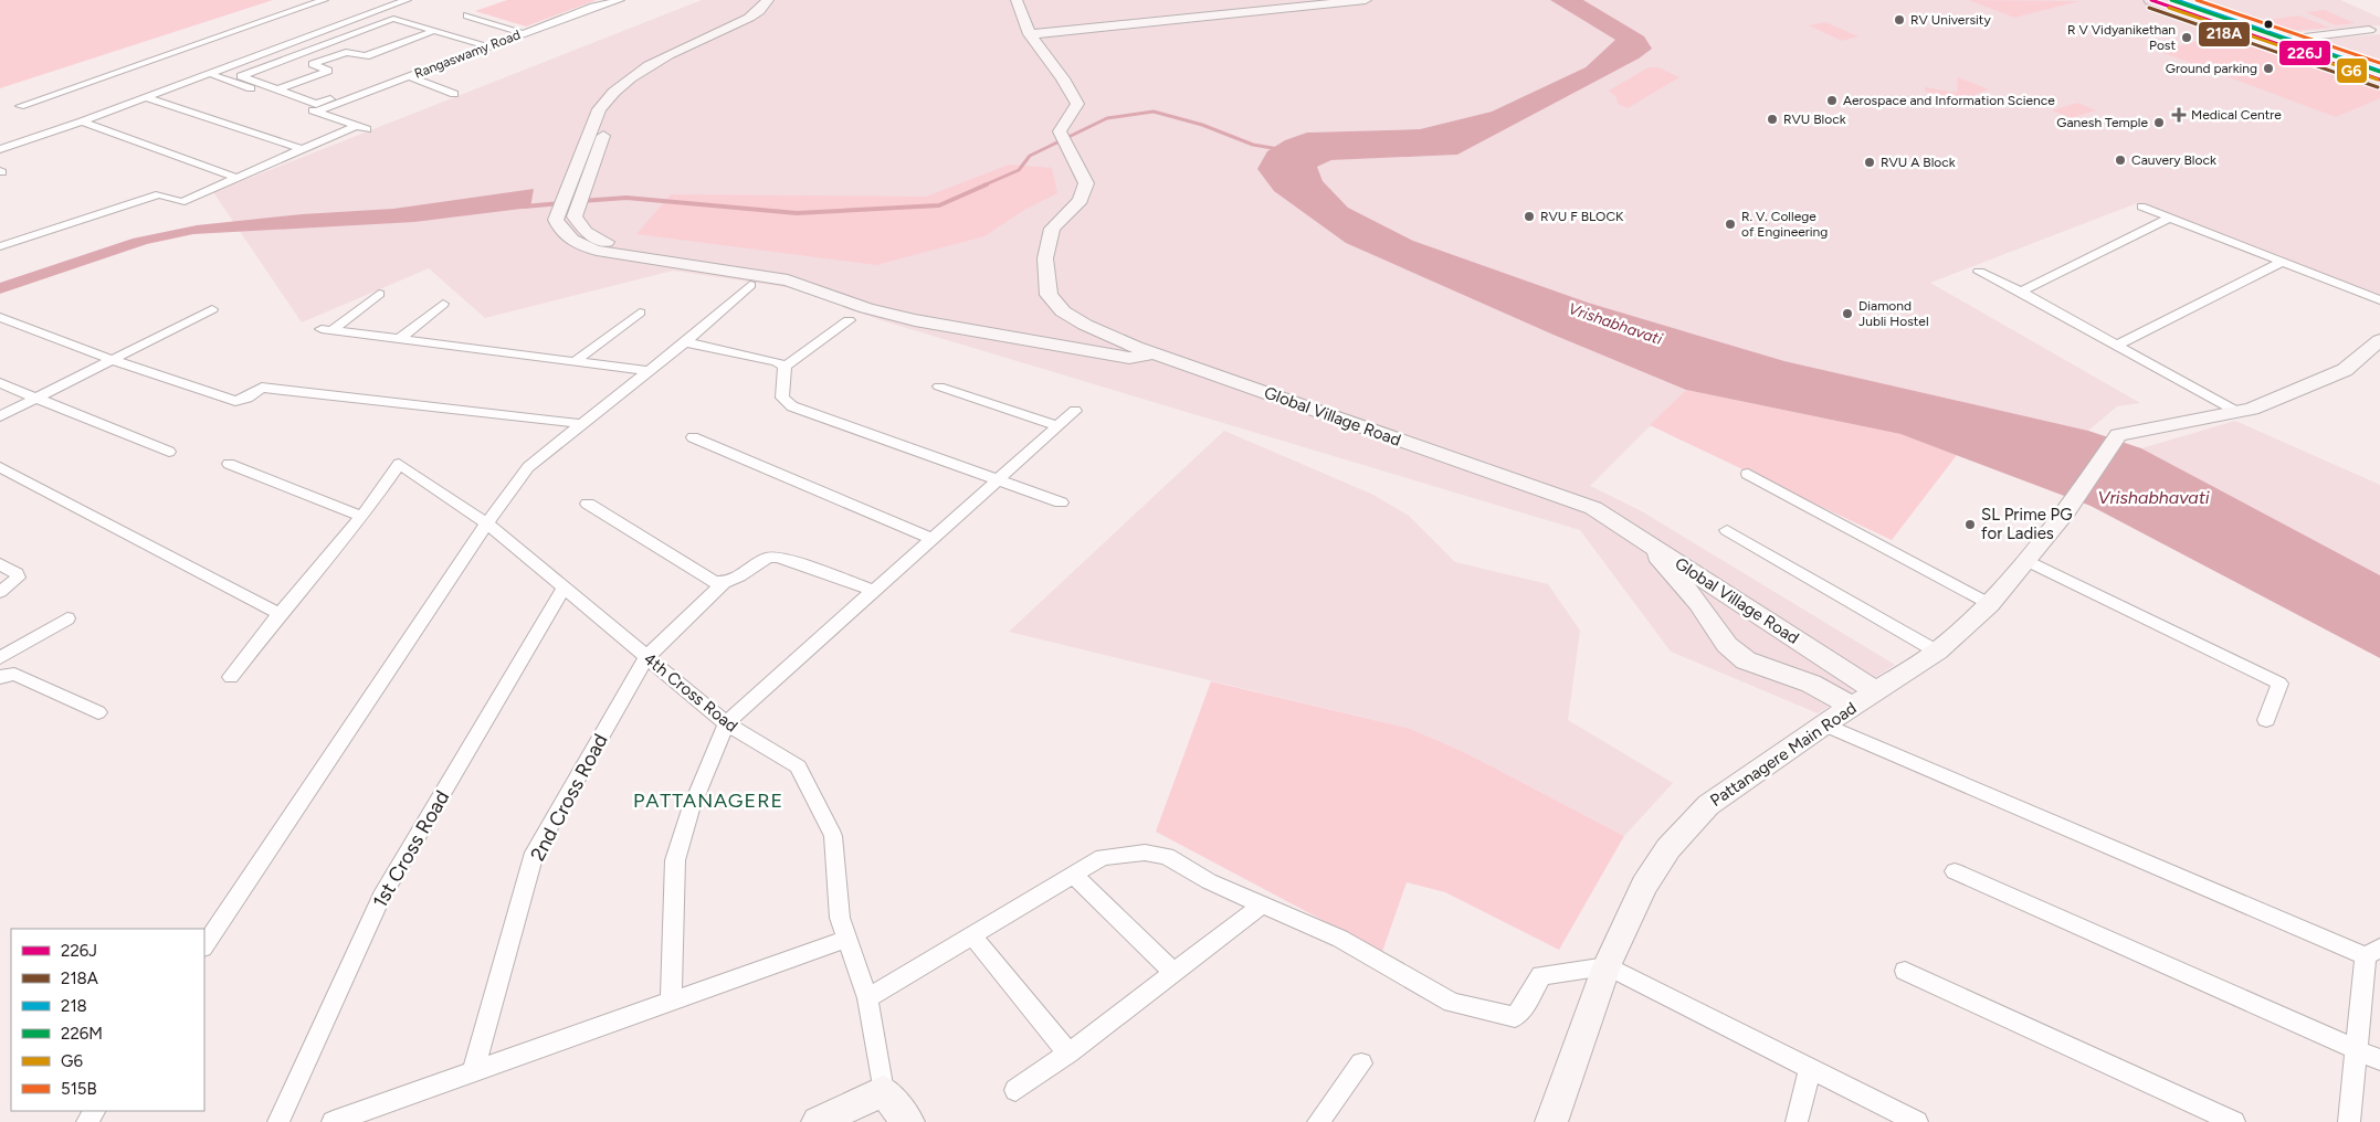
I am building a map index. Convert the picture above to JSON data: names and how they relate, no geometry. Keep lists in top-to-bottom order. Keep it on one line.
{"streets":{"street":["Rangaswamy Road","Global Village Road","4th Cross Road","Pattanagere Main Road","2nd Cross Road","1st Cross Road"]},"crossings":[["Global Village Road","Pattanagere Main Road"],["4th Cross Road","2nd Cross Road"],["4th Cross Road","1st Cross Road"]],"districts":["PATTANAGERE"],"water":["Vrishabhavati"],"places":{"other":["RV University","R V Vidyanikethan Post","Ground parking","Aerospace and Information Science","RVU Block","Ganesh Temple","Cauvery Block","RVU A Block","RVU F BLOCK","R. V. College of Engineering","Diamond Jubli Hostel","SL Prime PG for Ladies"],"health":["Medical Centre"]},"lines":["transit line 226J","transit line 218","transit line 226M","transit line 515B","transit line 218A","transit line G6"],"legend":["226J","218A","218","226M","G6","515B"]}
